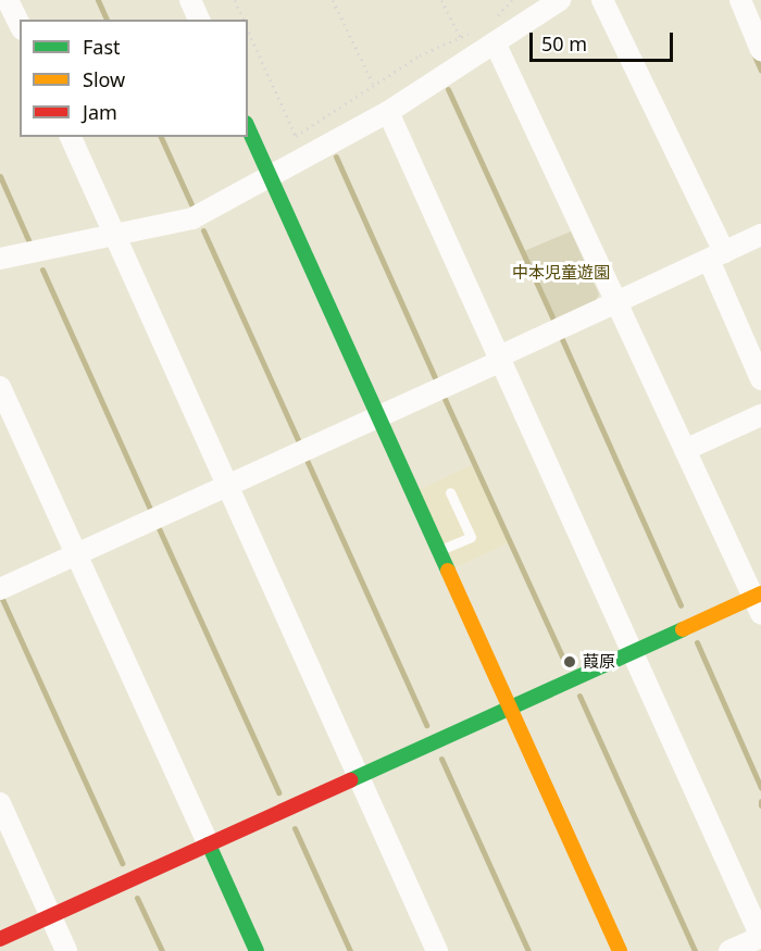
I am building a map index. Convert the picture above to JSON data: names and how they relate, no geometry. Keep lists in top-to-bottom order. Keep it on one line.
{"parks":["中本児童遊園"],"places":["葭原"],"legend":["Fast","Slow","Jam"],"scale_bar":"50 m"}
